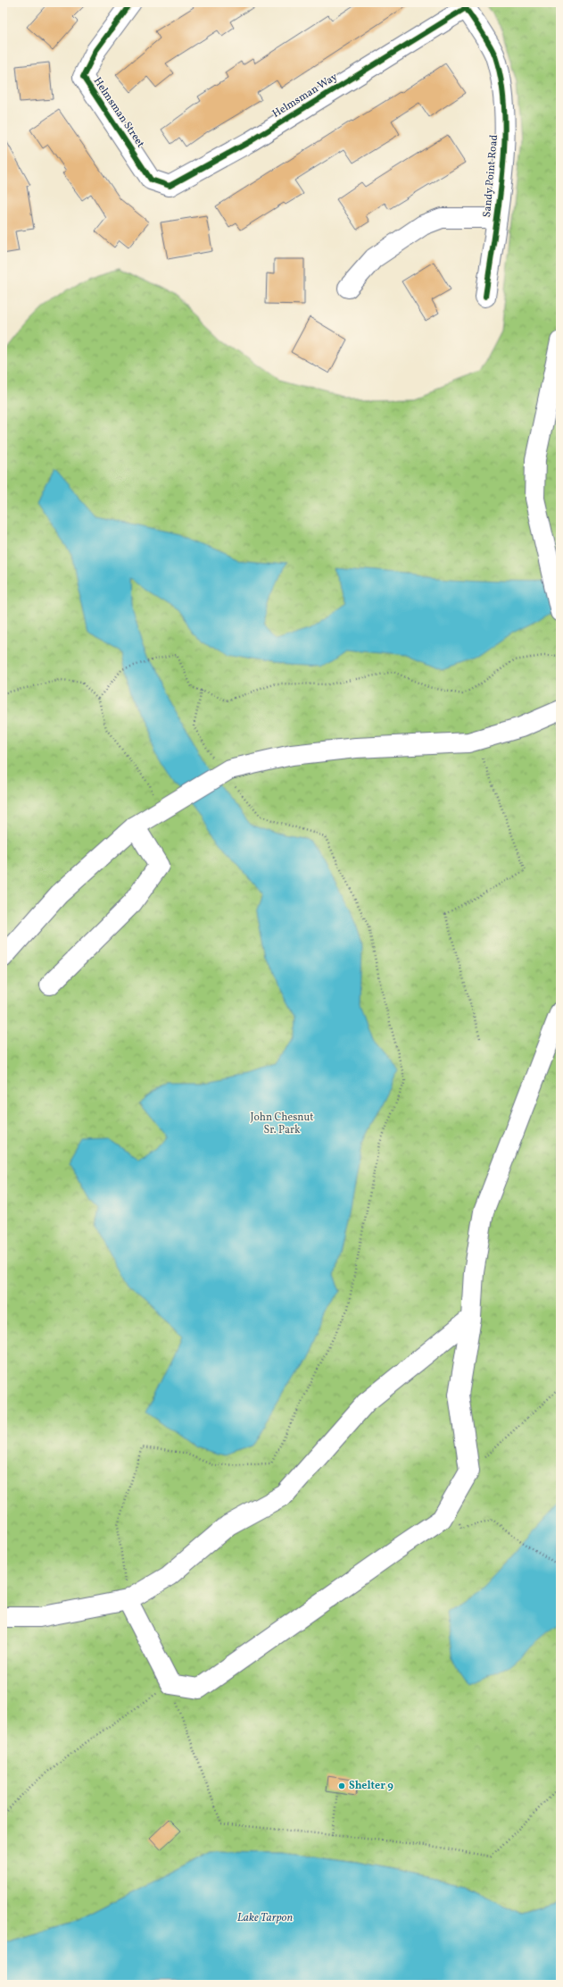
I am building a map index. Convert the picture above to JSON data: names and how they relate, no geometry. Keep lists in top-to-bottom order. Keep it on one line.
{"streets":{"street":["Helmsman Way","Helmsman Street","Sandy Point Road"]},"crossings":[["Helmsman Way","Helmsman Street"],["Helmsman Way","Sandy Point Road"]],"water":["Lake Tarpon"],"parks":["John Chesnut Sr. Park"],"places":["Shelter 9"]}
